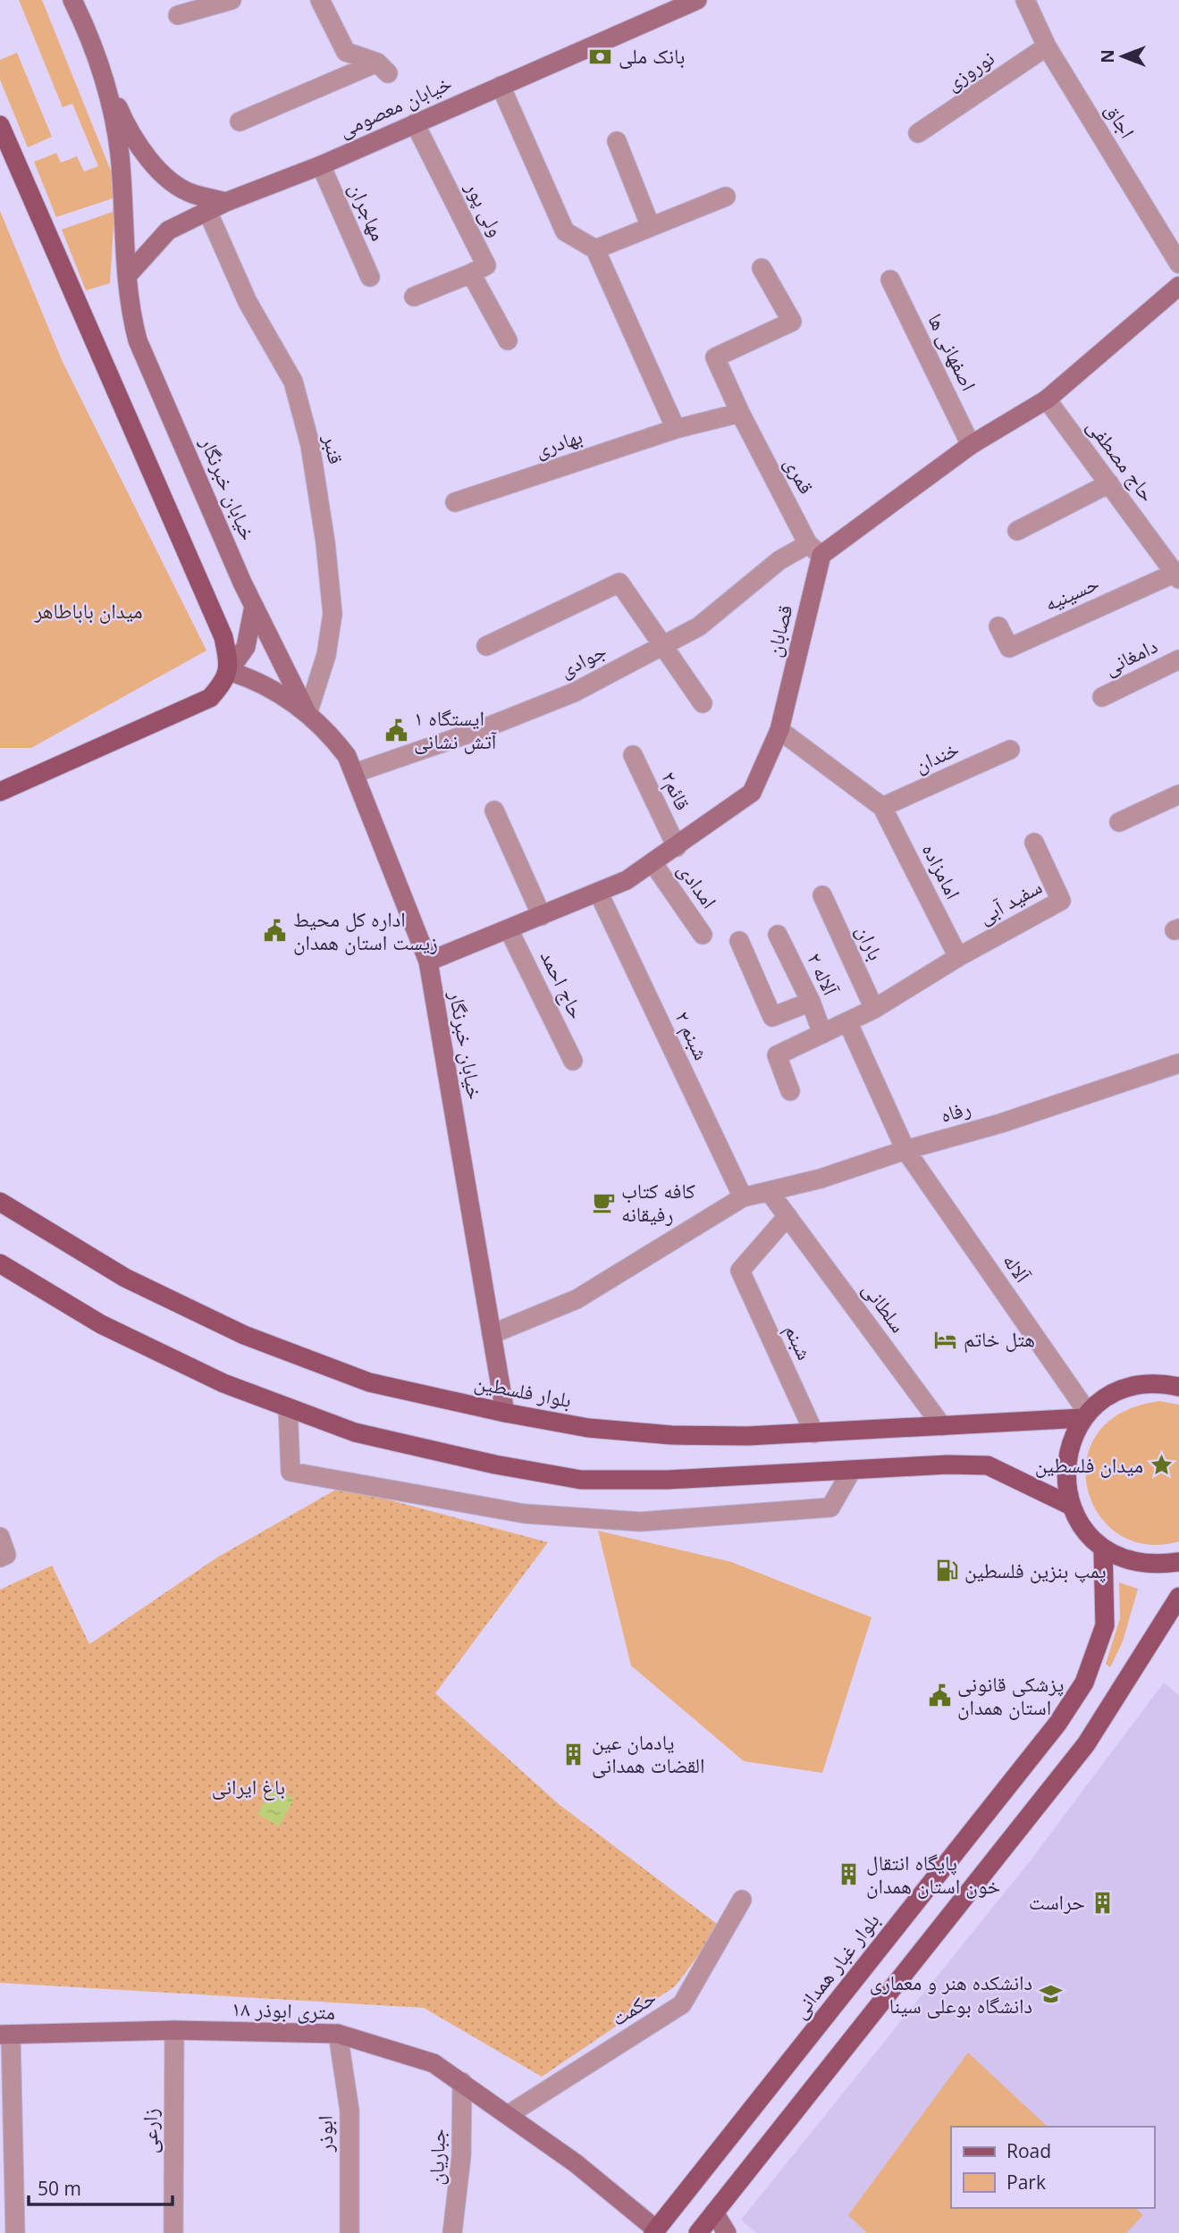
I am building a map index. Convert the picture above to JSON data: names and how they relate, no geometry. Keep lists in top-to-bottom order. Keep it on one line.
{"streets":{"main road":["خیابان معصومی","خیابان خبرنگار","قصابان","بلوار فلسطین","بلوار غبار همدانی","۱۸ متری ابوذر"],"street":["نوروزی","اجاق","ولی پور","مهاجران","اصفهانی ها","بهادری","قنبر","حاج مصطفی","قمری","حسینیه","دامغانی","جوادی","خندان","قائم۲","امامزاده","امدادی","سفید آبی","باران","آلاله ۲","حاج احمد","شبنم ۲","رفاه","آلاله","سلطانی","شبنم","حکمت","زارعی","ابوذر","جباریان"]},"crossings":[["نوروزی","اجاق"],["خیابان معصومی","ولی پور"],["خیابان معصومی","مهاجران"],["خیابان معصومی","قنبر"],["خیابان معصومی","خیابان خبرنگار"],["بهادری","قمری"],["قنبر","خیابان خبرنگار"],["حاج مصطفی","حسینیه"],["قمری","قصابان"],["قمری","جوادی"],["خیابان خبرنگار","قصابان"],["خیابان خبرنگار","جوادی"],["خیابان خبرنگار","رفاه"],["خیابان خبرنگار","بلوار فلسطین"],["قصابان","جوادی"],["قصابان","قائم۲"],["قصابان","امامزاده"],["قصابان","امدادی"],["قصابان","حاج احمد"],["قصابان","شبنم ۲"],["خندان","امامزاده"],["امامزاده","سفید آبی"],["شبنم ۲","رفاه"],["رفاه","آلاله"],["رفاه","سلطانی"],["آلاله","بلوار فلسطین"],["سلطانی","شبنم"],["سلطانی","بلوار فلسطین"],["شبنم","بلوار فلسطین"],["بلوار غبار همدانی","۱۸ متری ابوذر"],["حکمت","۱۸ متری ابوذر"],["۱۸ متری ابوذر","زارعی"],["۱۸ متری ابوذر","ابوذر"],["۱۸ متری ابوذر","جباریان"]],"parks":["میدان باباطاهر","باغ ایرانی"],"places":{"bank":["بانک ملی"],"public building":["ایستگاه ۱ آتش نشانی","اداره کل محیط زیست استان همدان","پزشکی قانونی استان همدان"],"cafe":["کافه کتاب رفیقانه"],"hotel":["هتل خاتم"],"place":["میدان فلسطین"],"fuel station":["پمپ بنزین فلسطین"],"building":["یادمان عین القضات همدانی","پایگاه انتقال خون استان همدان","حراست"],"school or university":["دانشکده هنر و معماری دانشگاه بوعلی سینا"]},"legend":["Road","Park"],"scale_bar":"50 m","north":"left"}
